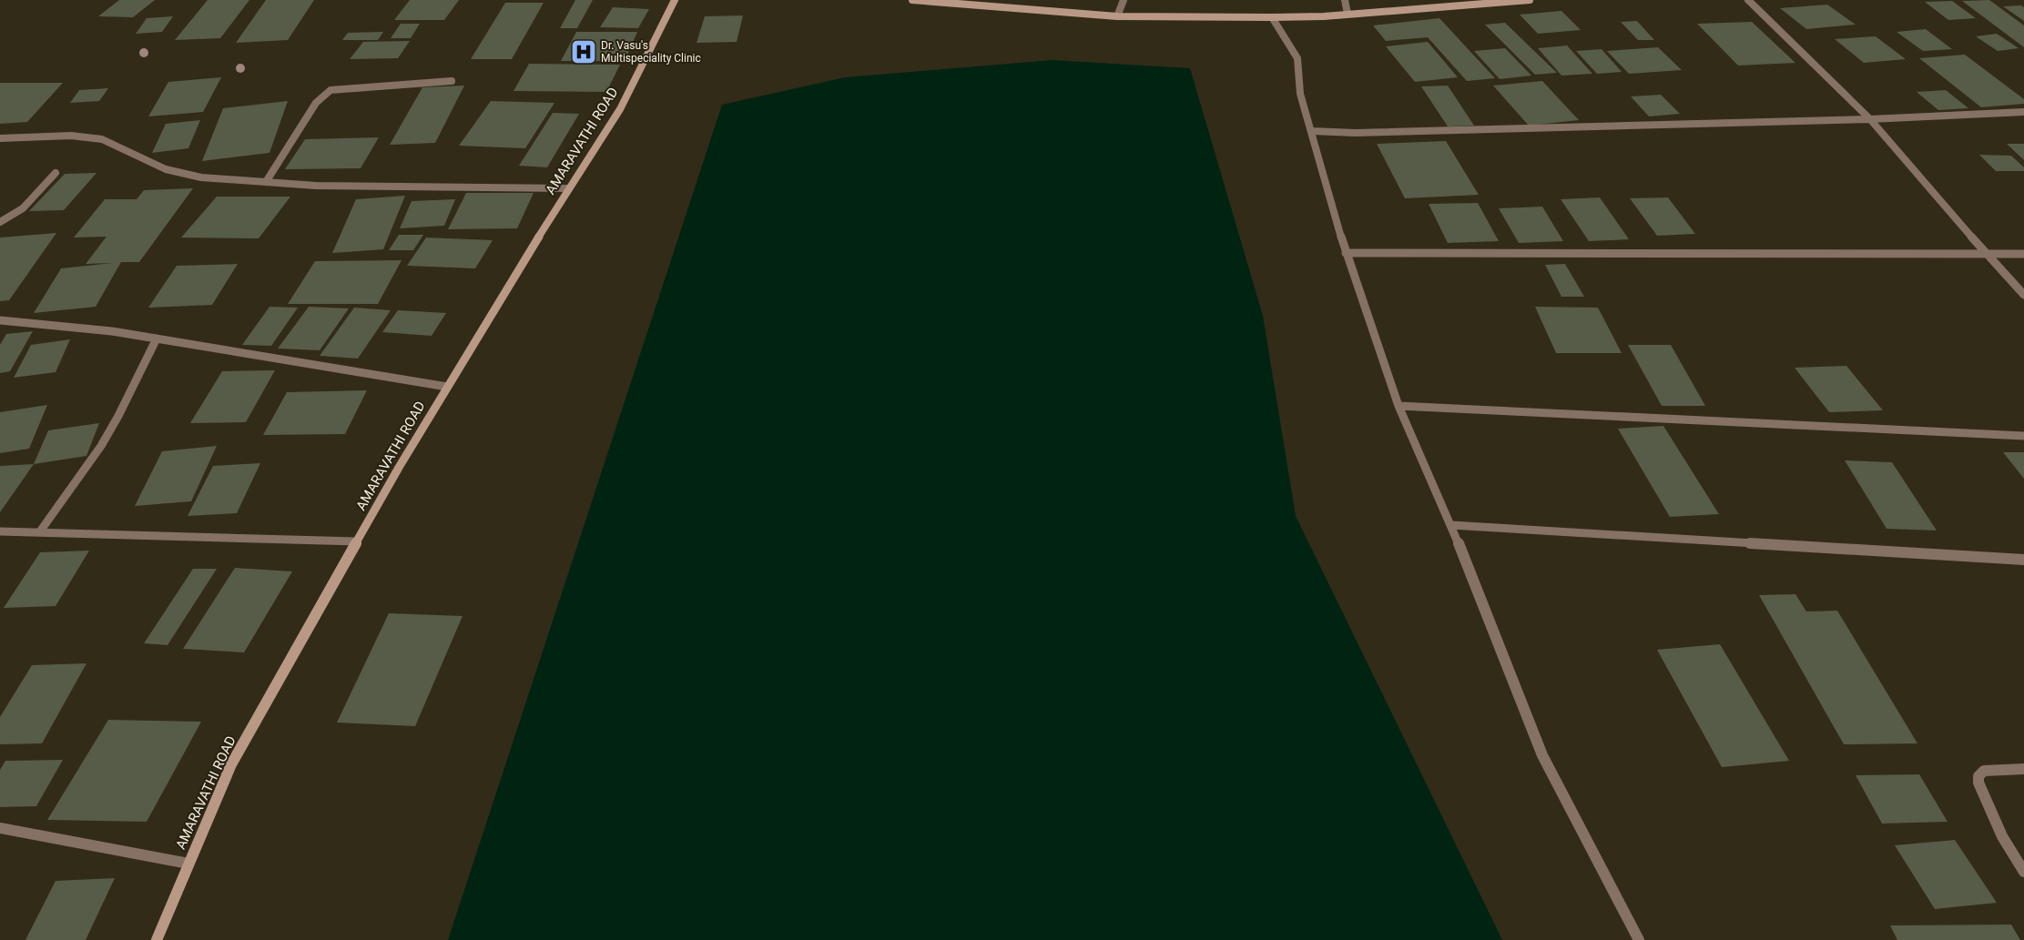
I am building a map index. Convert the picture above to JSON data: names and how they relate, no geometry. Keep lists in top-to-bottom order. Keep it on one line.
{"streets":{"main road":["AMARAVATHI ROAD"]},"places":{"hospital":["Dr. Vasu's Multispeciality Clinic"]}}
